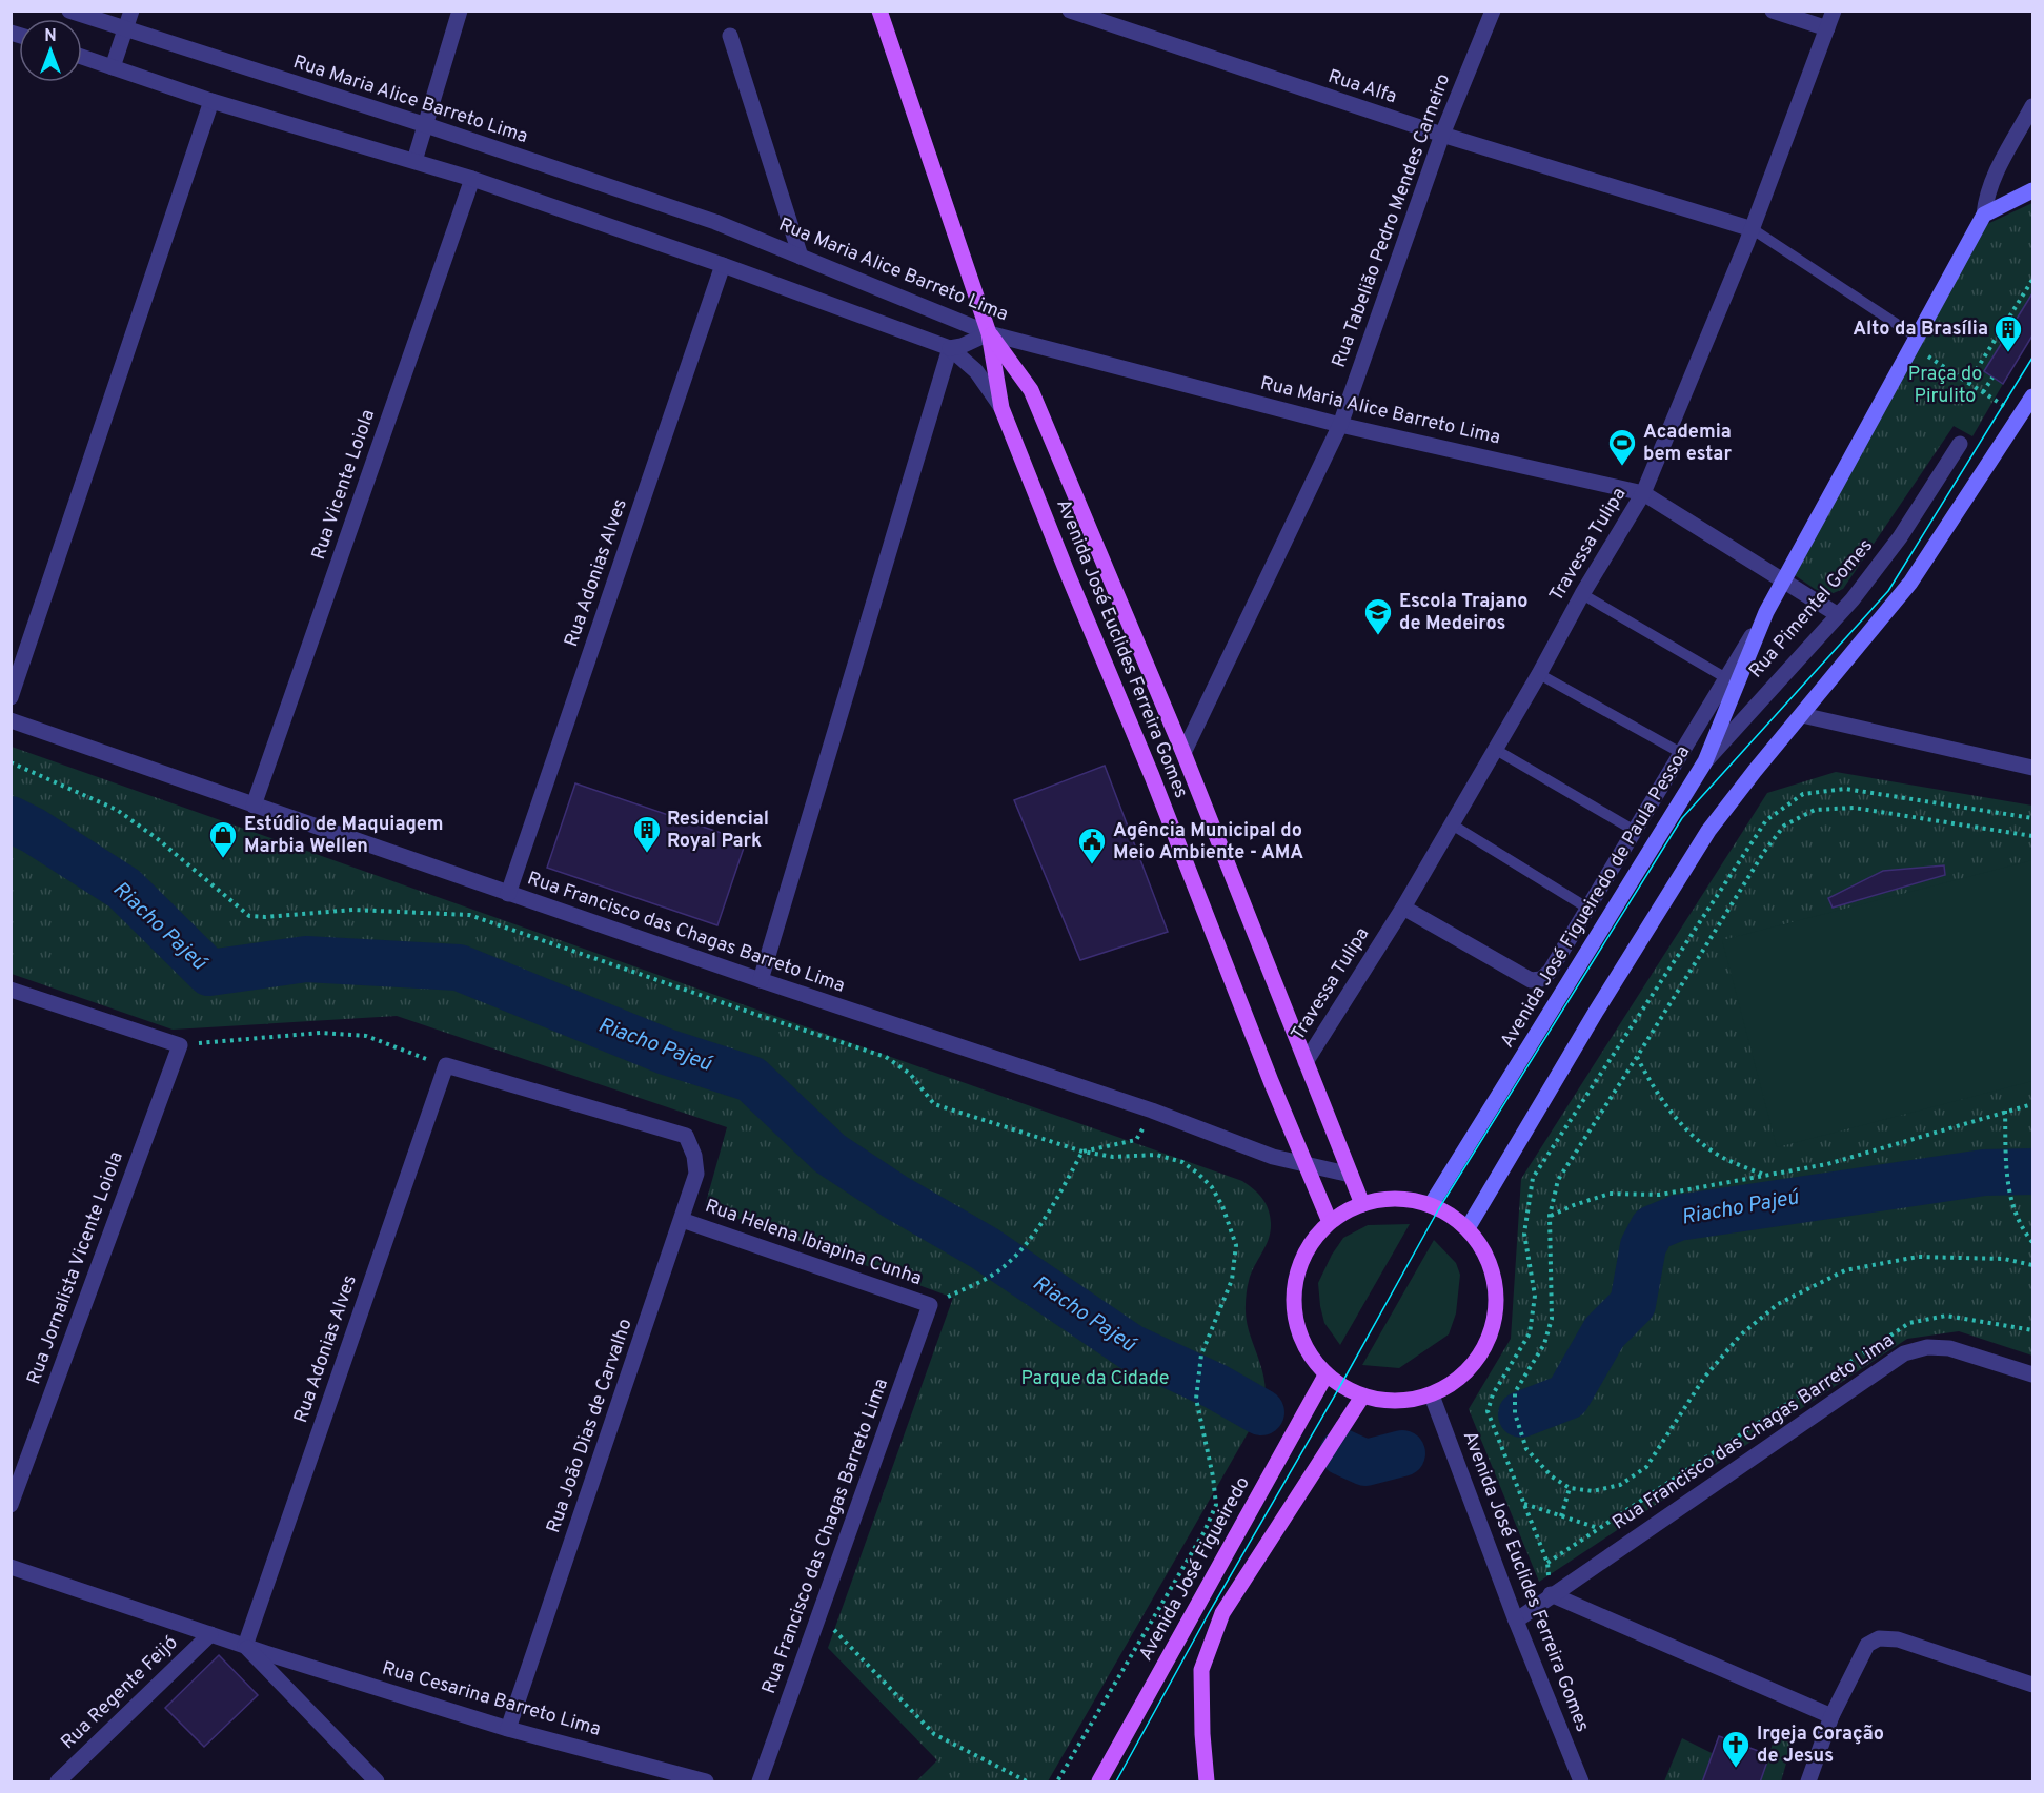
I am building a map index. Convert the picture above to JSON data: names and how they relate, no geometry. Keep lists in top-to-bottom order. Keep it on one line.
{"streets":{"main road":["Avenida José Euclides Ferreira Gomes","Avenida José Figueiredo de Paula Pessoa","Avenida José Figueiredo"],"street":["Rua Alfa","Rua Maria Alice Barreto Lima","Rua Tabelião Pedro Mendes Carneiro","Rua Vicente Loiola","Travessa Tulipa","Rua Adonias Alves","Rua Pimentel Gomes","Rua Francisco das Chagas Barreto Lima","Rua Helena Ibiapina Cunha","Rua Jornalista Vicente Loiola","Rua João Dias de Carvalho","Rua Regente Feijó","Rua Cesarina Barreto Lima"]},"crossings":[["Rua Alfa","Rua Tabelião Pedro Mendes Carneiro"],["Rua Alfa","Travessa Tulipa"],["Rua Maria Alice Barreto Lima","Rua Tabelião Pedro Mendes Carneiro"],["Rua Maria Alice Barreto Lima","Travessa Tulipa"],["Rua Maria Alice Barreto Lima","Rua Pimentel Gomes"],["Rua Maria Alice Barreto Lima","Avenida José Euclides Ferreira Gomes"],["Rua Maria Alice Barreto Lima","Avenida José Figueiredo de Paula Pessoa"],["Rua Tabelião Pedro Mendes Carneiro","Avenida José Euclides Ferreira Gomes"],["Rua Vicente Loiola","Rua Francisco das Chagas Barreto Lima"],["Travessa Tulipa","Avenida José Euclides Ferreira Gomes"],["Rua Adonias Alves","Rua Francisco das Chagas Barreto Lima"],["Rua Adonias Alves","Rua João Dias de Carvalho"],["Rua Adonias Alves","Rua Cesarina Barreto Lima"],["Rua Pimentel Gomes","Avenida José Figueiredo de Paula Pessoa"],["Avenida José Euclides Ferreira Gomes","Avenida José Figueiredo de Paula Pessoa"],["Avenida José Euclides Ferreira Gomes","Rua Francisco das Chagas Barreto Lima"],["Avenida José Euclides Ferreira Gomes","Avenida José Figueiredo"],["Avenida José Figueiredo de Paula Pessoa","Avenida José Figueiredo"],["Rua Francisco das Chagas Barreto Lima","Rua Helena Ibiapina Cunha"],["Rua Helena Ibiapina Cunha","Rua João Dias de Carvalho"],["Rua João Dias de Carvalho","Rua Cesarina Barreto Lima"]],"water":["Riacho Pajeú"],"parks":["Praça do Pirulito","Parque da Cidade"],"places":{"building":["Alto da Brasília","Residencial Royal Park"],"sports":["Academia bem estar"],"school or university":["Escola Trajano de Medeiros"],"shop":["Estúdio de Maquiagem Marbia Wellen"],"public building":["Agência Municipal do Meio Ambiente - AMA"],"church":["Irgeja Coração de Jesus"]},"north":"top"}
